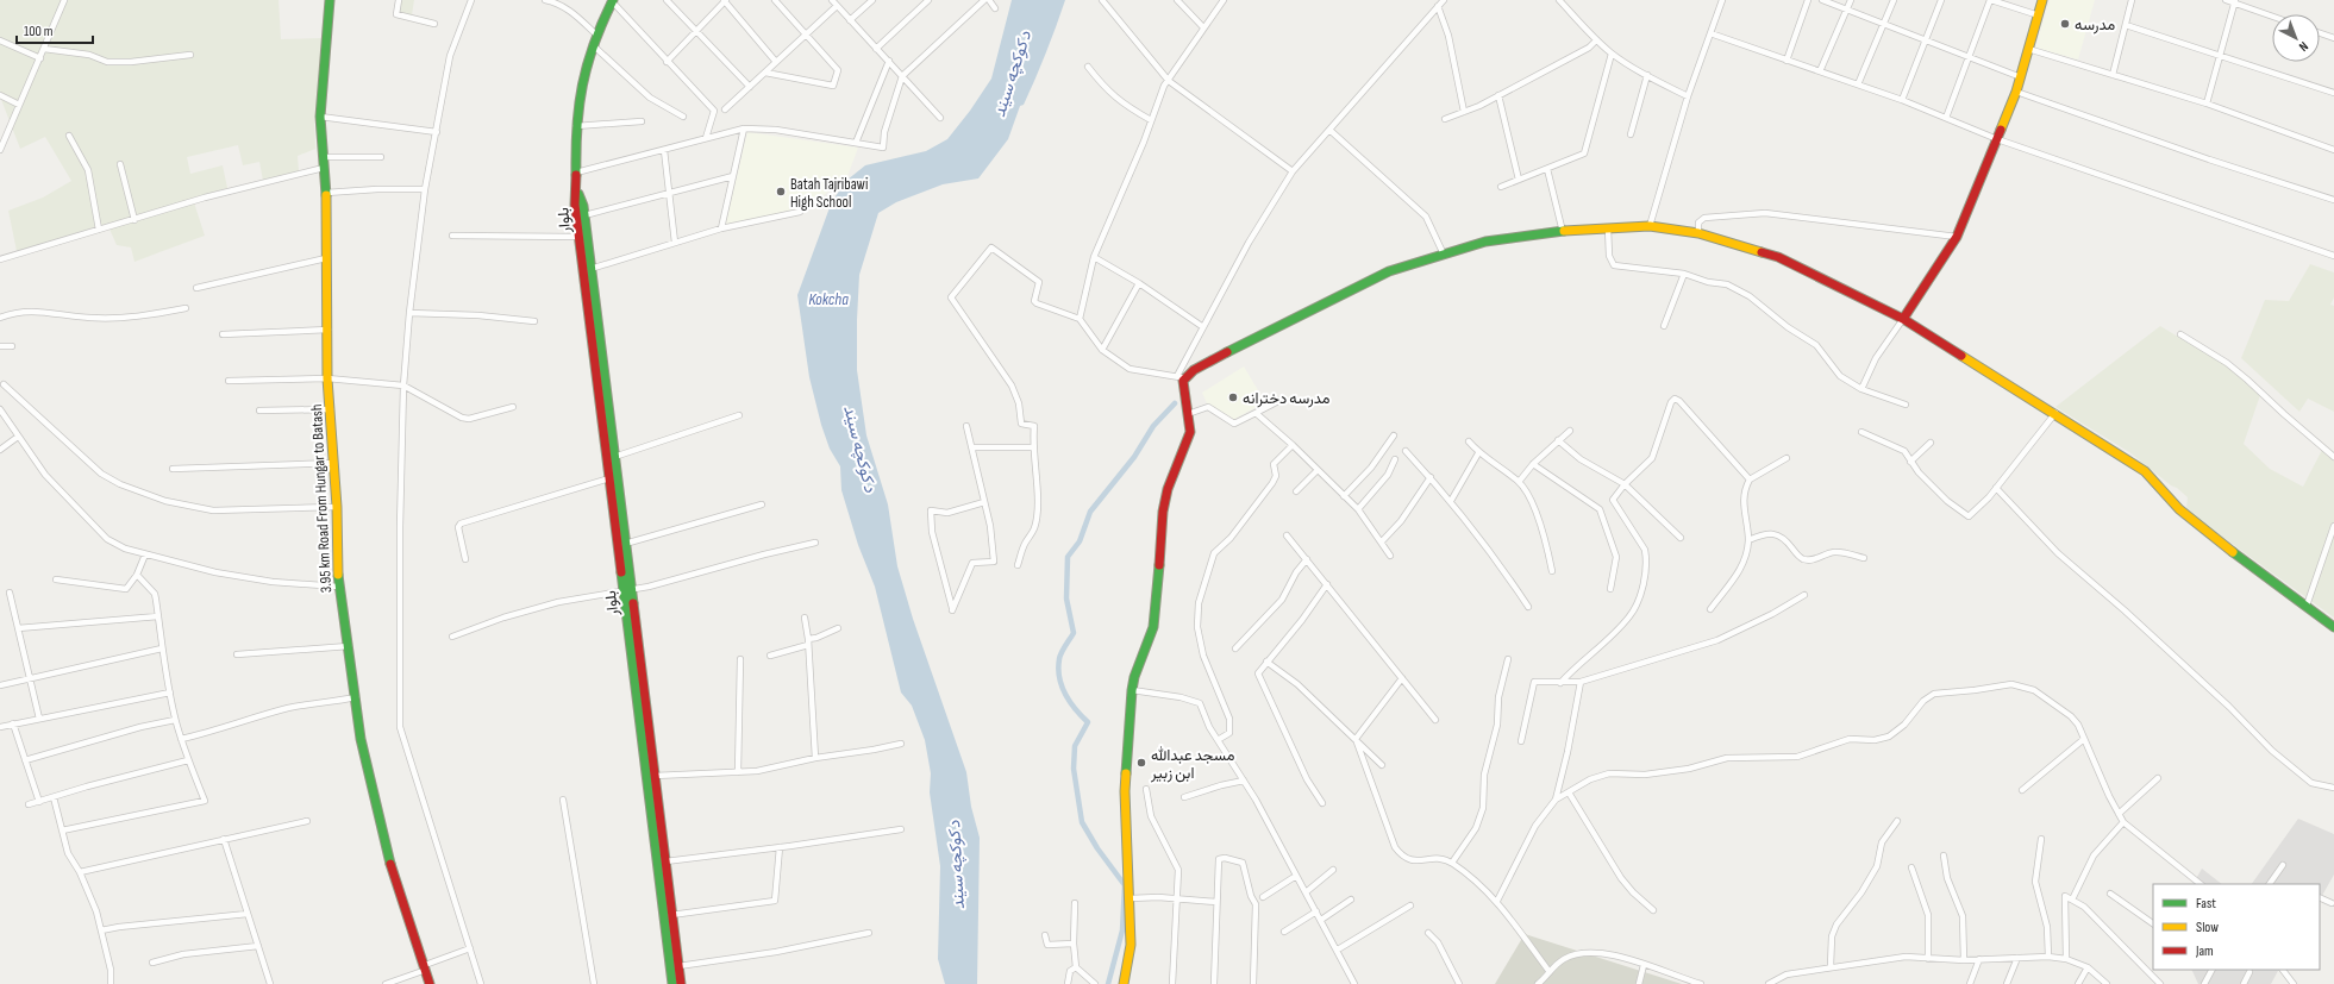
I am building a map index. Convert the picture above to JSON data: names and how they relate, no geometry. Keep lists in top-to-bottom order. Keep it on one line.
{"streets":{"street":["بلوار","3.95 km Road From Hungar to Batash"]},"water":["د کوکچه سیند","Kokcha"],"places":["مدرسه","Batah Tajribawi High School","مدرسه دخترانه","مسجد عبدالله ابن زبیر"],"legend":["Fast","Slow","Jam"],"scale_bar":"100 m","north":"bottom right"}
